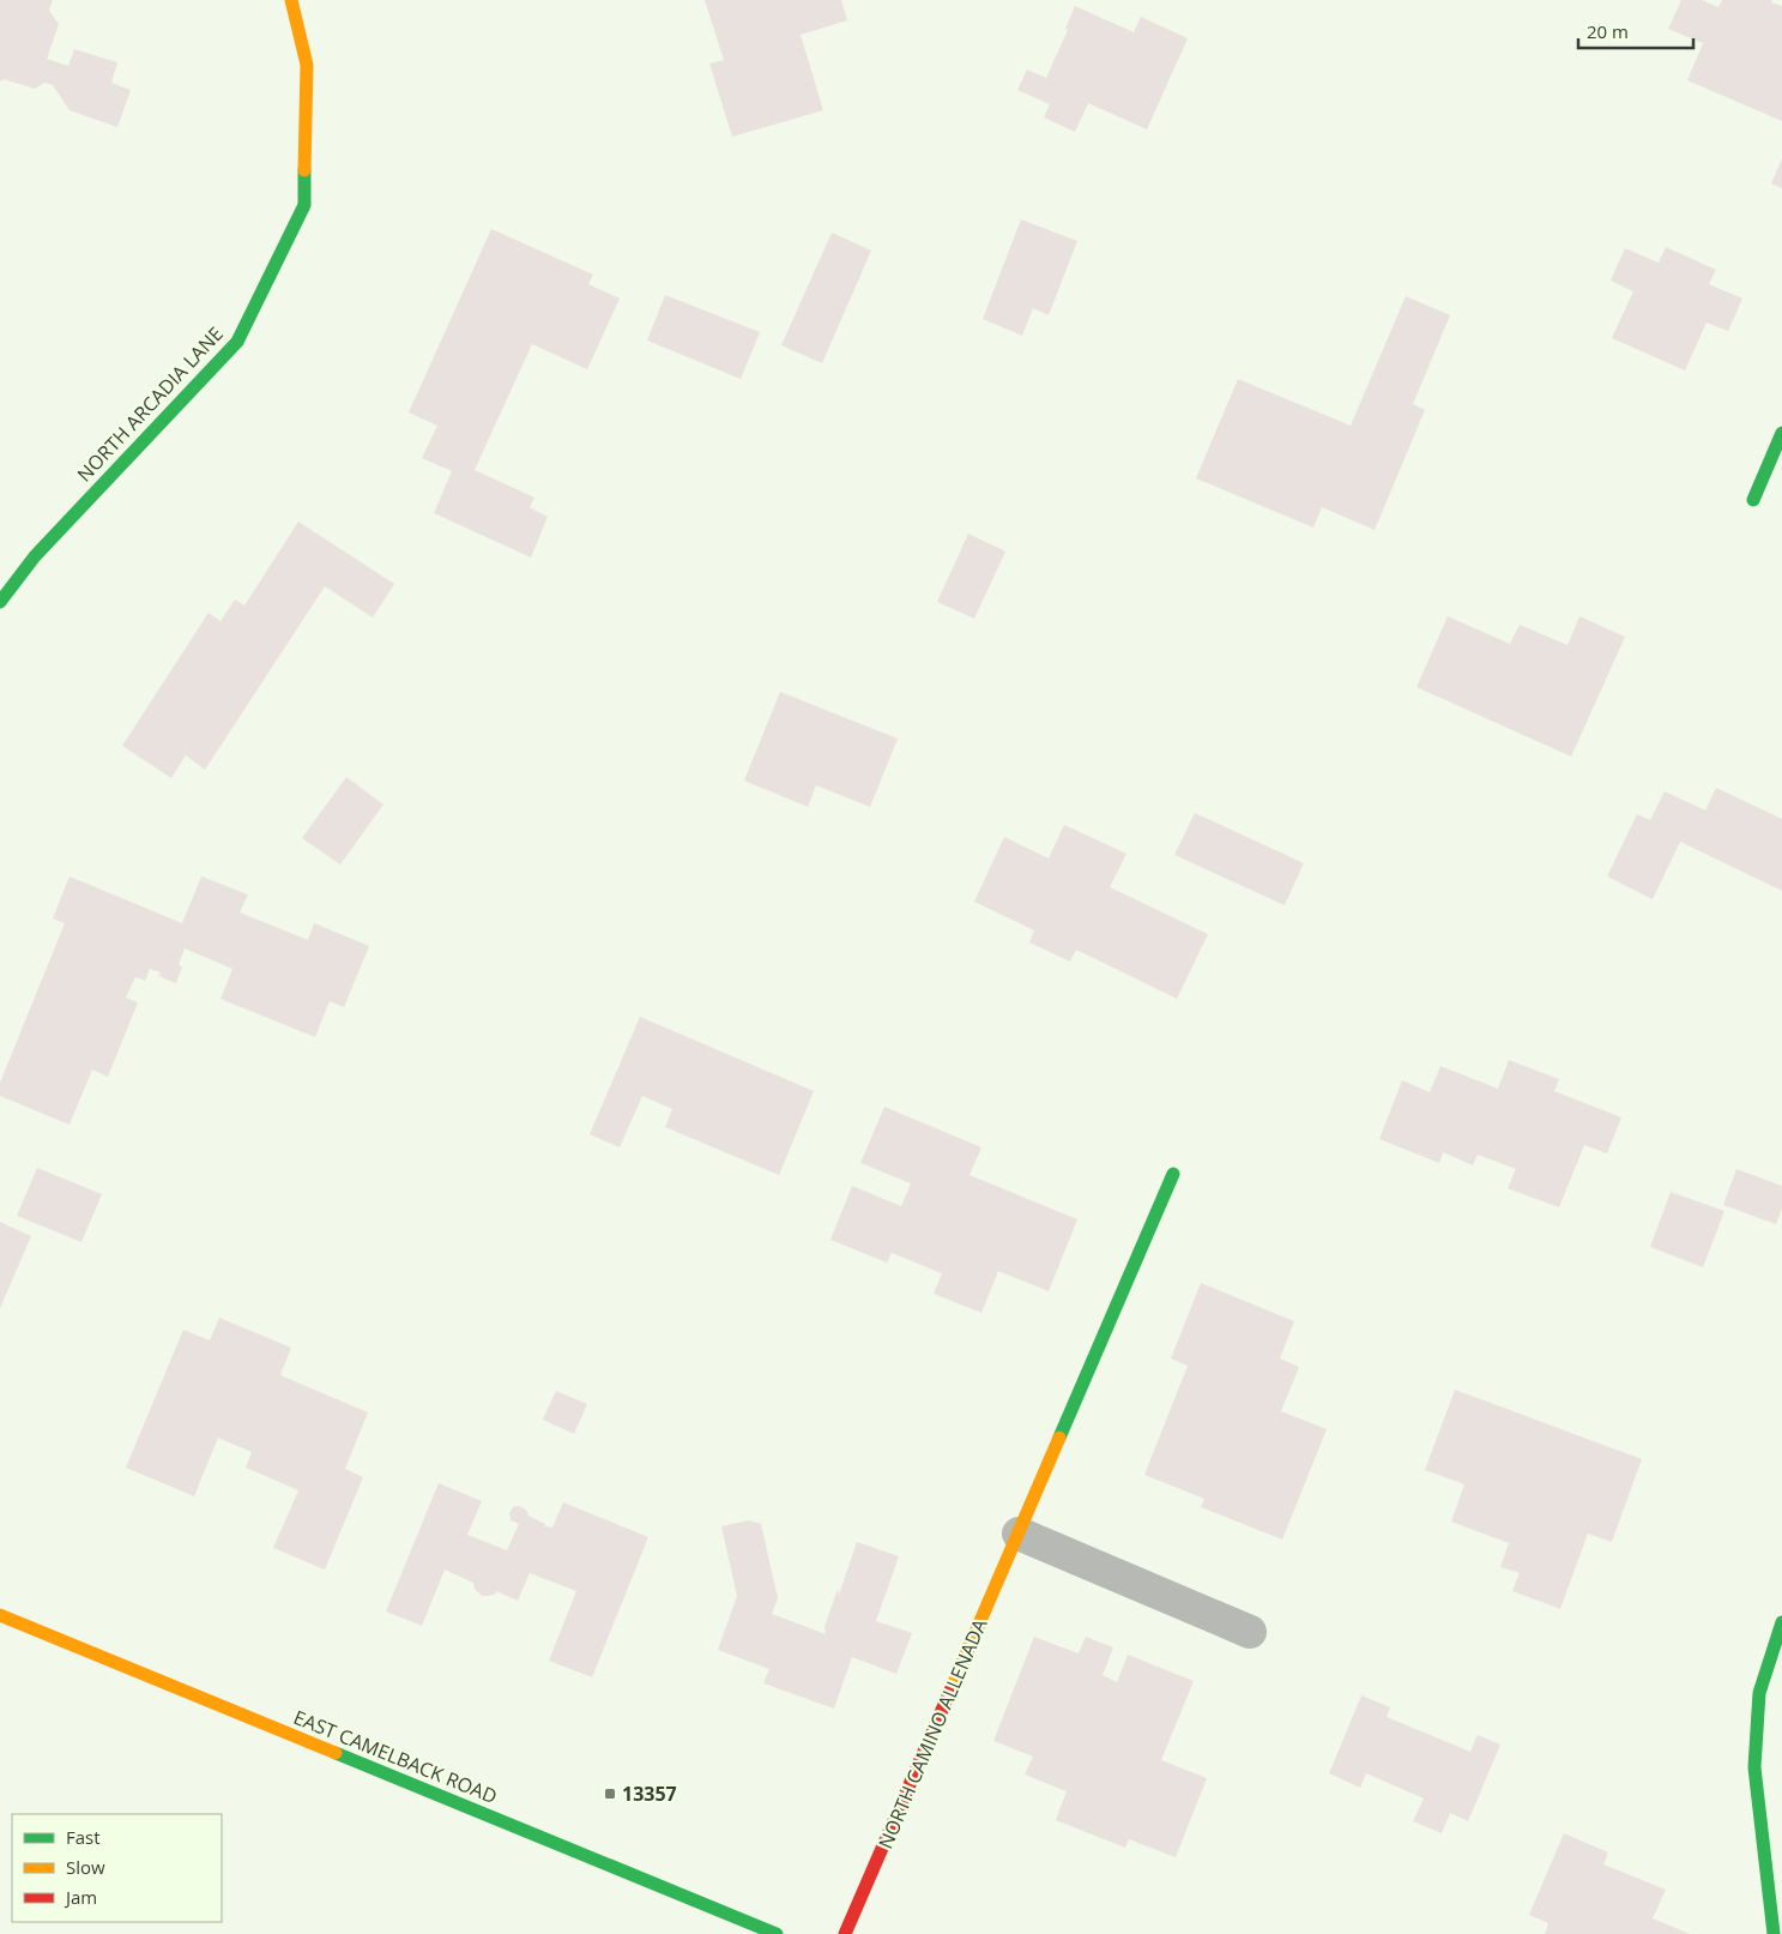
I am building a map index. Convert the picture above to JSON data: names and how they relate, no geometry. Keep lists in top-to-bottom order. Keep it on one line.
{"streets":{"street":["NORTH ARCADIA LANE","NORTH CAMINO ALLENADA","EAST CAMELBACK ROAD"]},"places":{"transit":["13357"]},"legend":["Fast","Slow","Jam"],"scale_bar":"20 m"}
